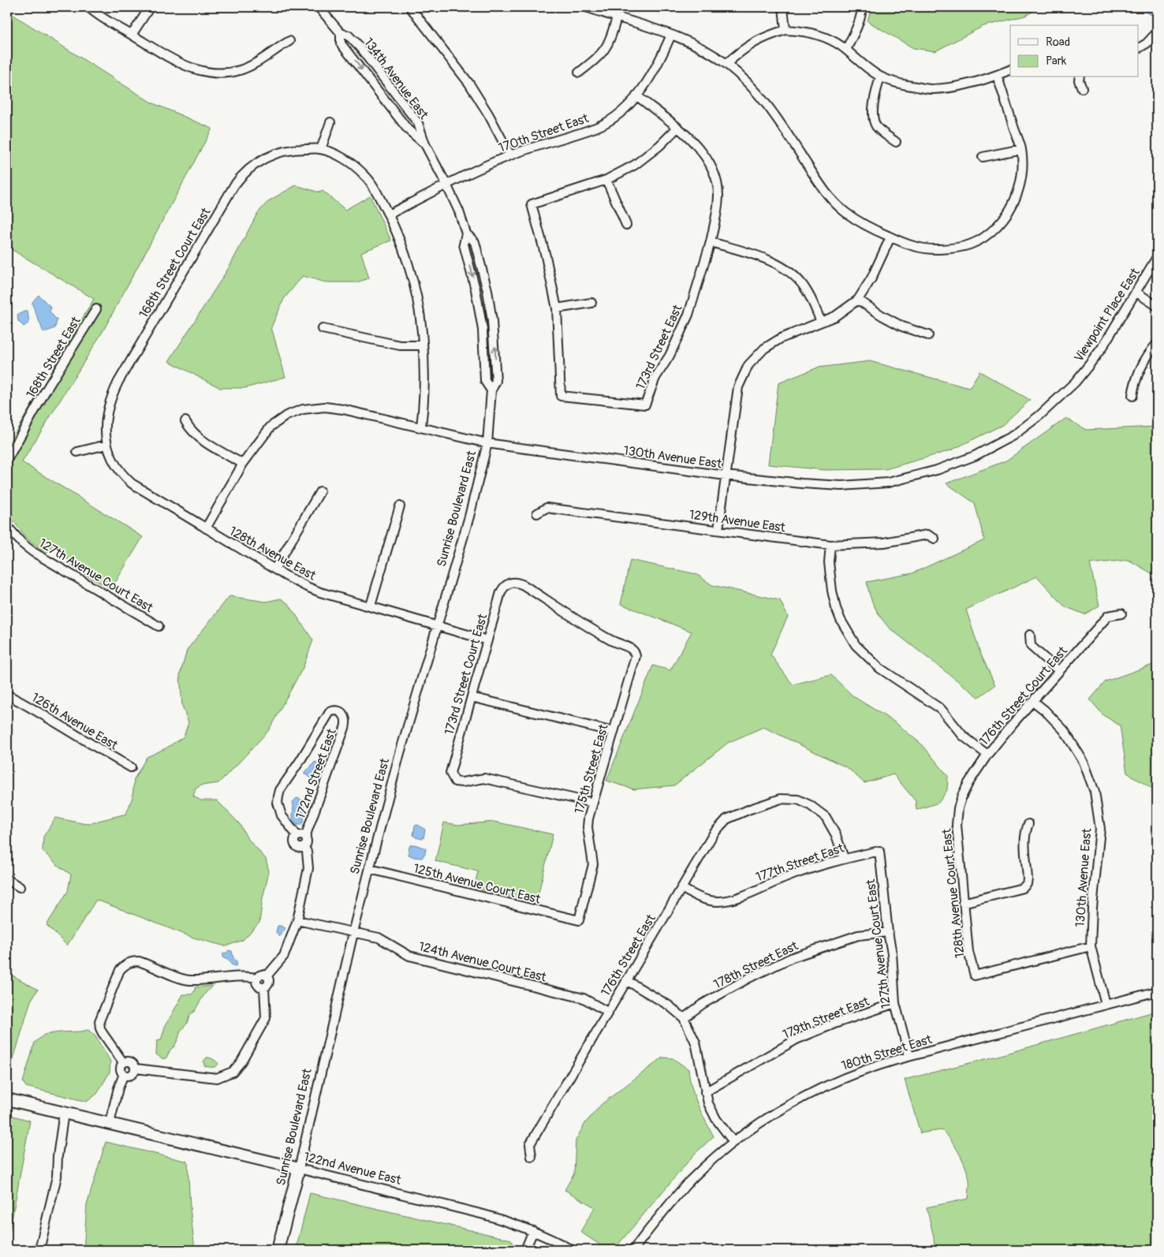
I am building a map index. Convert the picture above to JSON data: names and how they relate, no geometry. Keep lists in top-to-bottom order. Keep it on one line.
{"streets":{"main road":["Sunrise Boulevard East","122nd Avenue East"],"street":["134th Avenue East","170th Street East","168th Street Court East","Viewpoint Place East","173rd Street East","168th Street East","130th Avenue East","129th Avenue East","128th Avenue East","127th Avenue Court East","173rd Street Court East","176th Street Court East","126th Avenue East","175th Street East","172nd Street East","177th Street East","125th Avenue Court East","128th Avenue Court East","176th Street East","124th Avenue Court East","178th Street East","179th Street East","180th Street East"]},"crossings":[["134th Avenue East","170th Street East"],["134th Avenue East","Sunrise Boulevard East"],["170th Street East","Sunrise Boulevard East"],["168th Street Court East","128th Avenue East"],["Viewpoint Place East","130th Avenue East"],["130th Avenue East","Sunrise Boulevard East"],["130th Avenue East","128th Avenue East"],["130th Avenue East","176th Street Court East"],["130th Avenue East","128th Avenue Court East"],["130th Avenue East","180th Street East"],["Sunrise Boulevard East","128th Avenue East"],["Sunrise Boulevard East","125th Avenue Court East"],["Sunrise Boulevard East","124th Avenue Court East"],["Sunrise Boulevard East","122nd Avenue East"],["128th Avenue East","173rd Street Court East"],["127th Avenue Court East","177th Street East"],["127th Avenue Court East","178th Street East"],["127th Avenue Court East","179th Street East"],["127th Avenue Court East","180th Street East"],["173rd Street Court East","175th Street East"],["176th Street Court East","128th Avenue Court East"],["175th Street East","125th Avenue Court East"],["177th Street East","176th Street East"],["176th Street East","124th Avenue Court East"]],"legend":["Road","Park"]}
